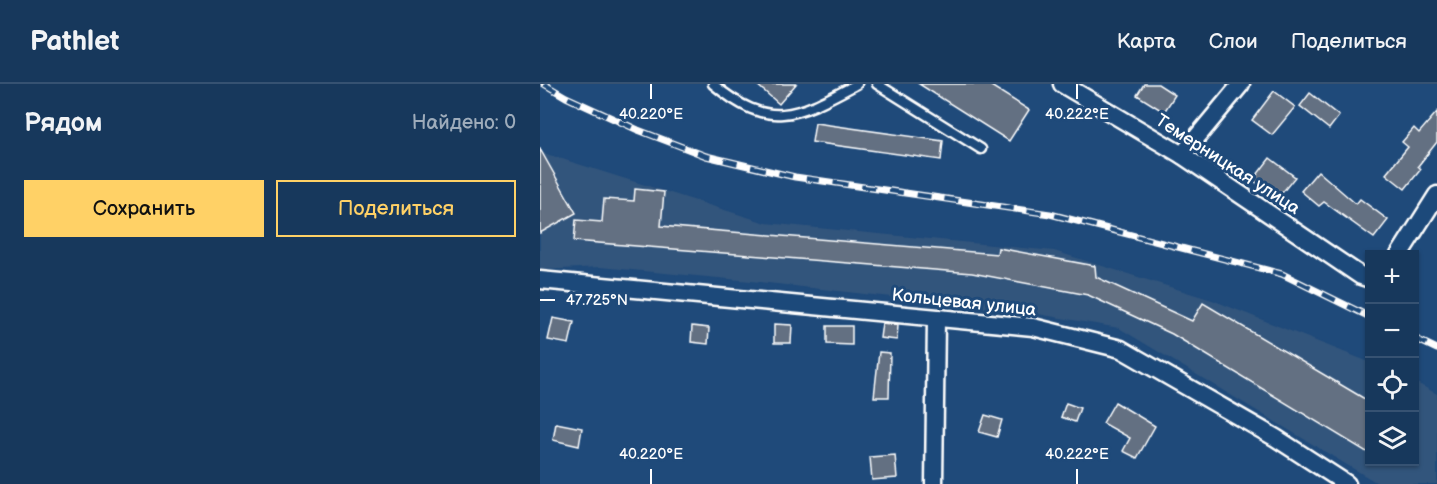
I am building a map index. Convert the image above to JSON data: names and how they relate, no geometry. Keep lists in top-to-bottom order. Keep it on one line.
{"streets":{"street":["Темерницкая улица","Кольцевая улица"]},"page":{"header":"Pathlet","nav":["Карта","Слои","Поделиться"],"heading":["Рядом","Найдено: 0"],"buttons":["Сохранить","Поделиться"],"map_buttons":["+","−"]},"coordinates":["40.220°E","40.222°E","47.725°N"]}
